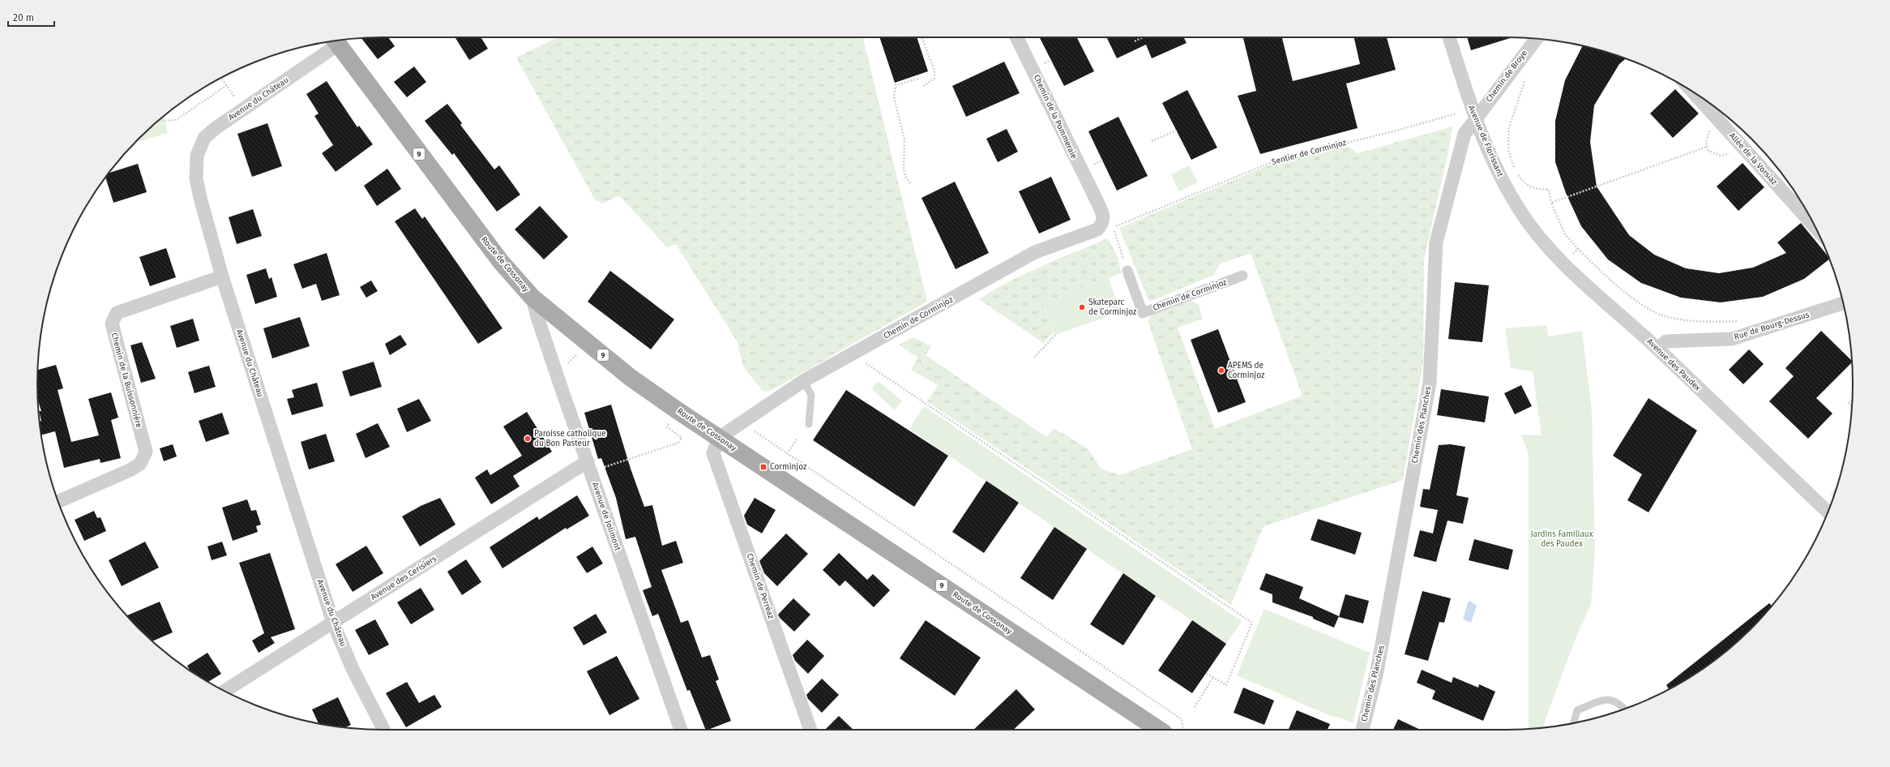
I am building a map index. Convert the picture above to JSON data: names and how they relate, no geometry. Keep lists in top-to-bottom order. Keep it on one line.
{"streets":{"main road":["9","Route de Cossonay"],"street":["Chemin de Broye","Avenue du Château","Chemin de la Pommeraie","Avenue de Florissant","Allée de la Vorsiaz","Chemin de Corminjoz","Rue de Bourg-Dessus","Avenue des Paudex","Chemin de la Buissonnière","Chemin des Planches","Avenue de Jolimont","Avenue des Cerisiers","Chemin de Perréaz"],"path":["Sentier de Corminjoz"]},"crossings":[["Chemin de Broye","Avenue de Florissant"],["Chemin de Broye","Chemin des Planches"],["Avenue du Château","Chemin de la Buissonnière"],["Avenue du Château","Avenue des Cerisiers"],["Chemin de la Pommeraie","Chemin de Corminjoz"],["Avenue de Florissant","Avenue des Paudex"],["Avenue de Florissant","Chemin des Planches"],["Sentier de Corminjoz","Chemin de Corminjoz"],["Route de Cossonay","Chemin de Corminjoz"],["Route de Cossonay","Avenue de Jolimont"],["Route de Cossonay","Chemin de Perréaz"],["Chemin de Corminjoz","Chemin de Perréaz"],["Rue de Bourg-Dessus","Avenue des Paudex"],["Avenue de Jolimont","Avenue des Cerisiers"]],"parks":["Jardins Familiaux des Paudex"],"places":{"other":["Skateparc de Corminjoz","APEMS de Corminjoz","Paroisse catholique du Bon Pasteur"],"transit":["Corminjoz"]},"scale_bar":"20 m"}
